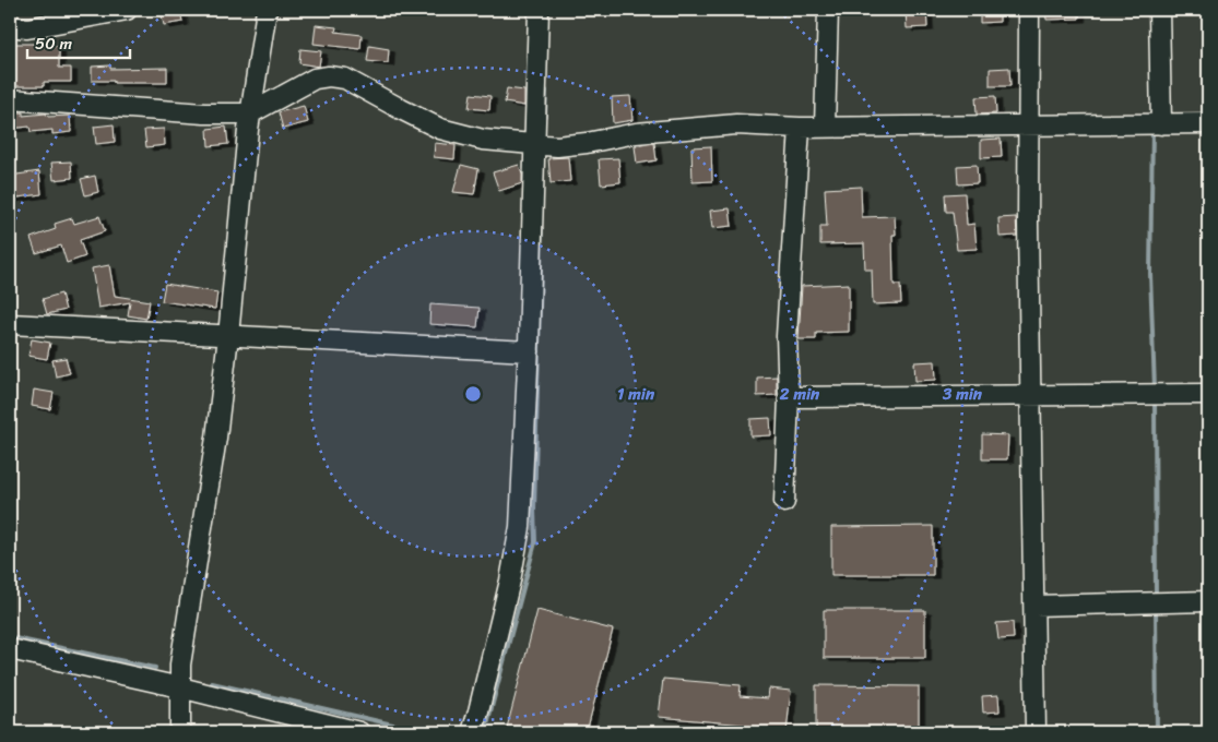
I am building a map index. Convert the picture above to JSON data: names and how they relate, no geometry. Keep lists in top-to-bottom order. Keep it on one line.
{"scale_bar":"50 m","rings":["1 min","2 min","3 min"]}
